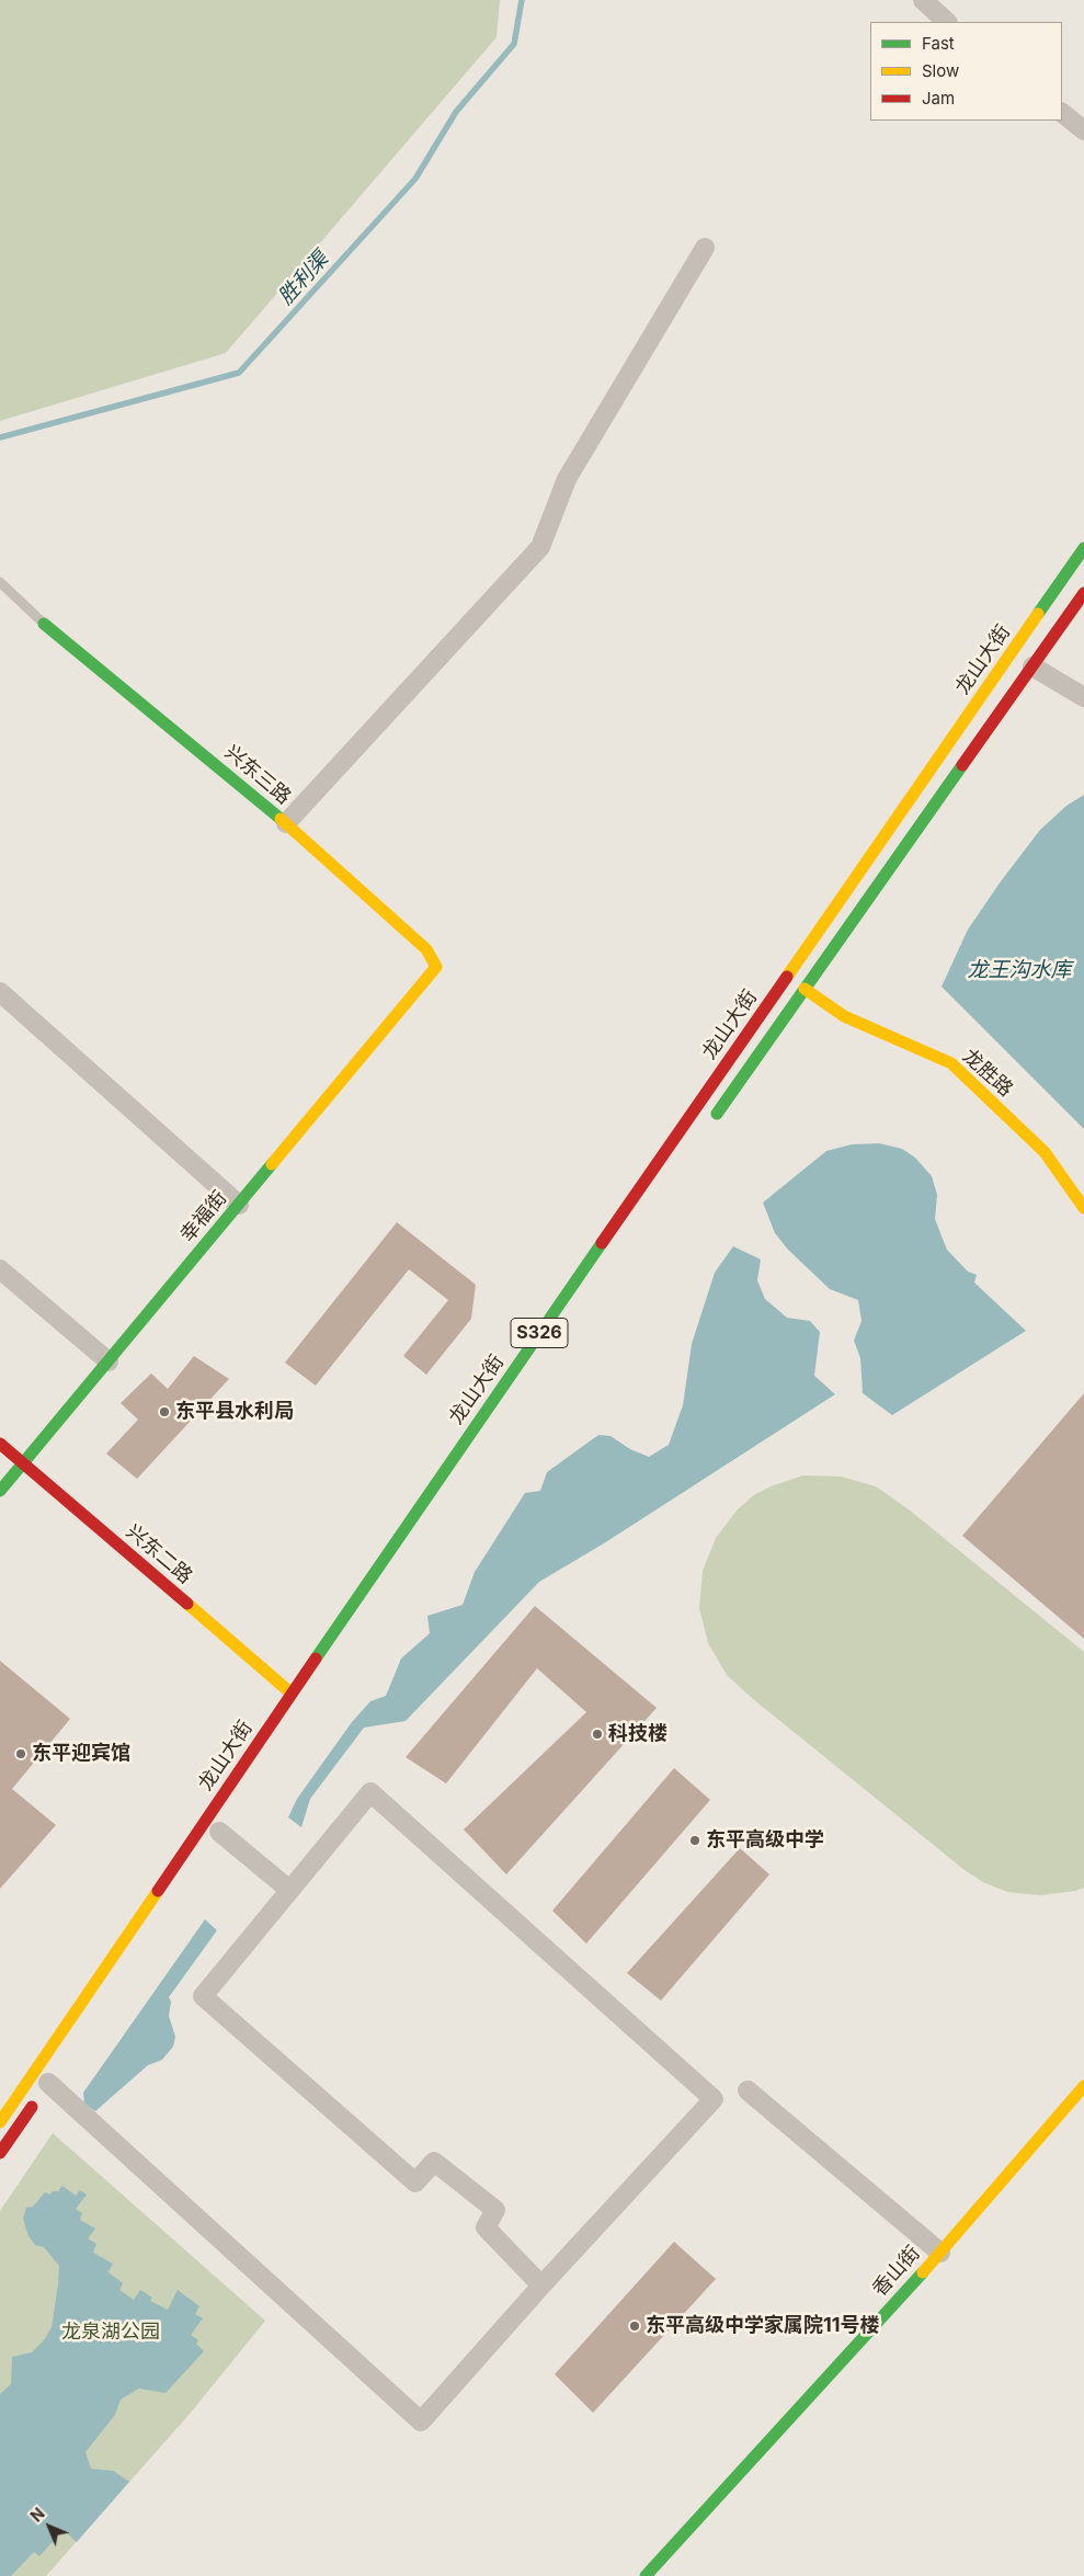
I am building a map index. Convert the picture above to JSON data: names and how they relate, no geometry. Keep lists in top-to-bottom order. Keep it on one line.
{"streets":{"main road":["龙山大街","兴东三路","龙胜路","幸福街","S326","兴东二路","香山街"]},"crossings":[["龙山大街","龙胜路"],["龙山大街","兴东二路"],["兴东三路","幸福街"],["幸福街","兴东二路"]],"water":["胜利渠","龙王沟水库"],"parks":["龙泉湖公园"],"places":["东平县水利局","科技楼","东平迎宾馆","东平高级中学","东平高级中学家属院11号楼"],"legend":["Fast","Slow","Jam"],"north":"top left"}
